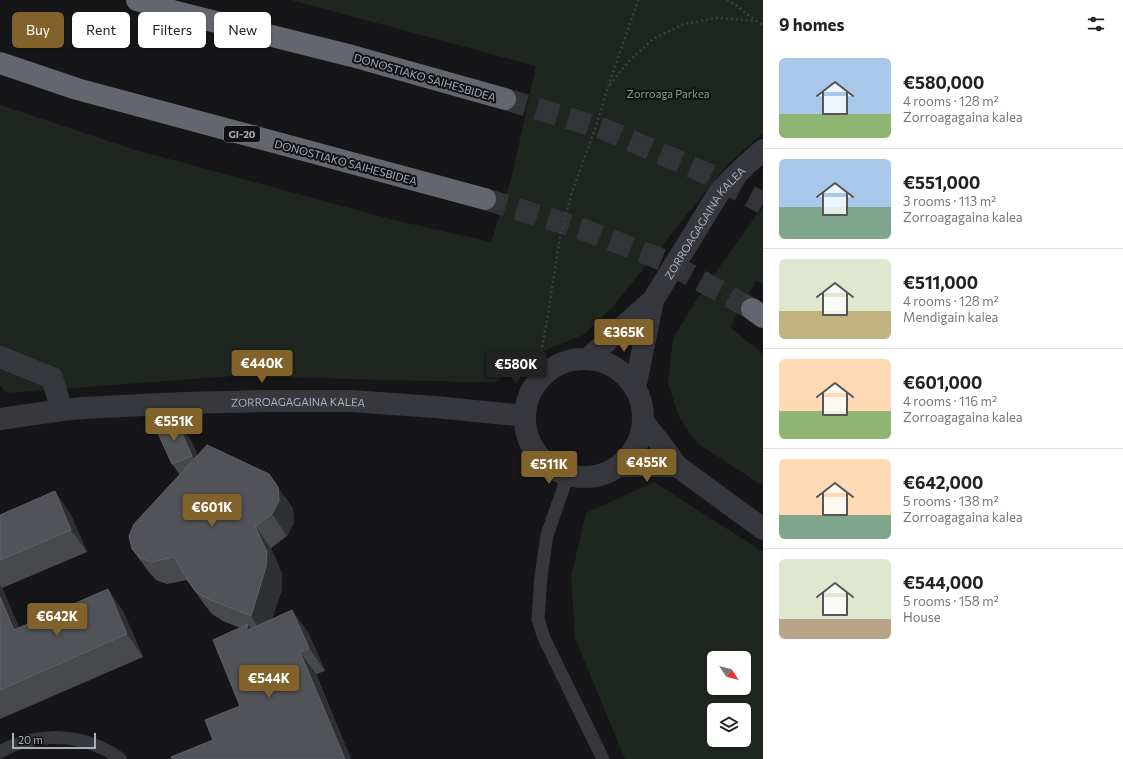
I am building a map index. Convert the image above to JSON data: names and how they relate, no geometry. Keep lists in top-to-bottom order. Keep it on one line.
{"streets":{"highway":["DONOSTIAKO SAIHESBIDEA","GI-20"],"street":["ZORROAGAGAINA KALEA"]},"parks":["Zorroaga Parkea"],"scale_bar":"20 m","north":"bottom right","page":{"heading":"9 homes","chip":["Buy","Rent","Filters","New"],"list":[{"name":"€580,000","note":"4 rooms · 128 m² · Zorroagagaina kalea"},{"name":"€551,000","note":"3 rooms · 113 m² · Zorroagagaina kalea"},{"name":"€511,000","note":"4 rooms · 128 m² · Mendigain kalea"},{"name":"€601,000","note":"4 rooms · 116 m² · Zorroagagaina kalea"},{"name":"€642,000","note":"5 rooms · 138 m² · Zorroagagaina kalea"},{"name":"€544,000","note":"5 rooms · 158 m² · House"}],"price":["€365K","€440K","€580K","€551K","€455K","€511K","€601K","€642K","€544K"],"scale":"20 m"}}
